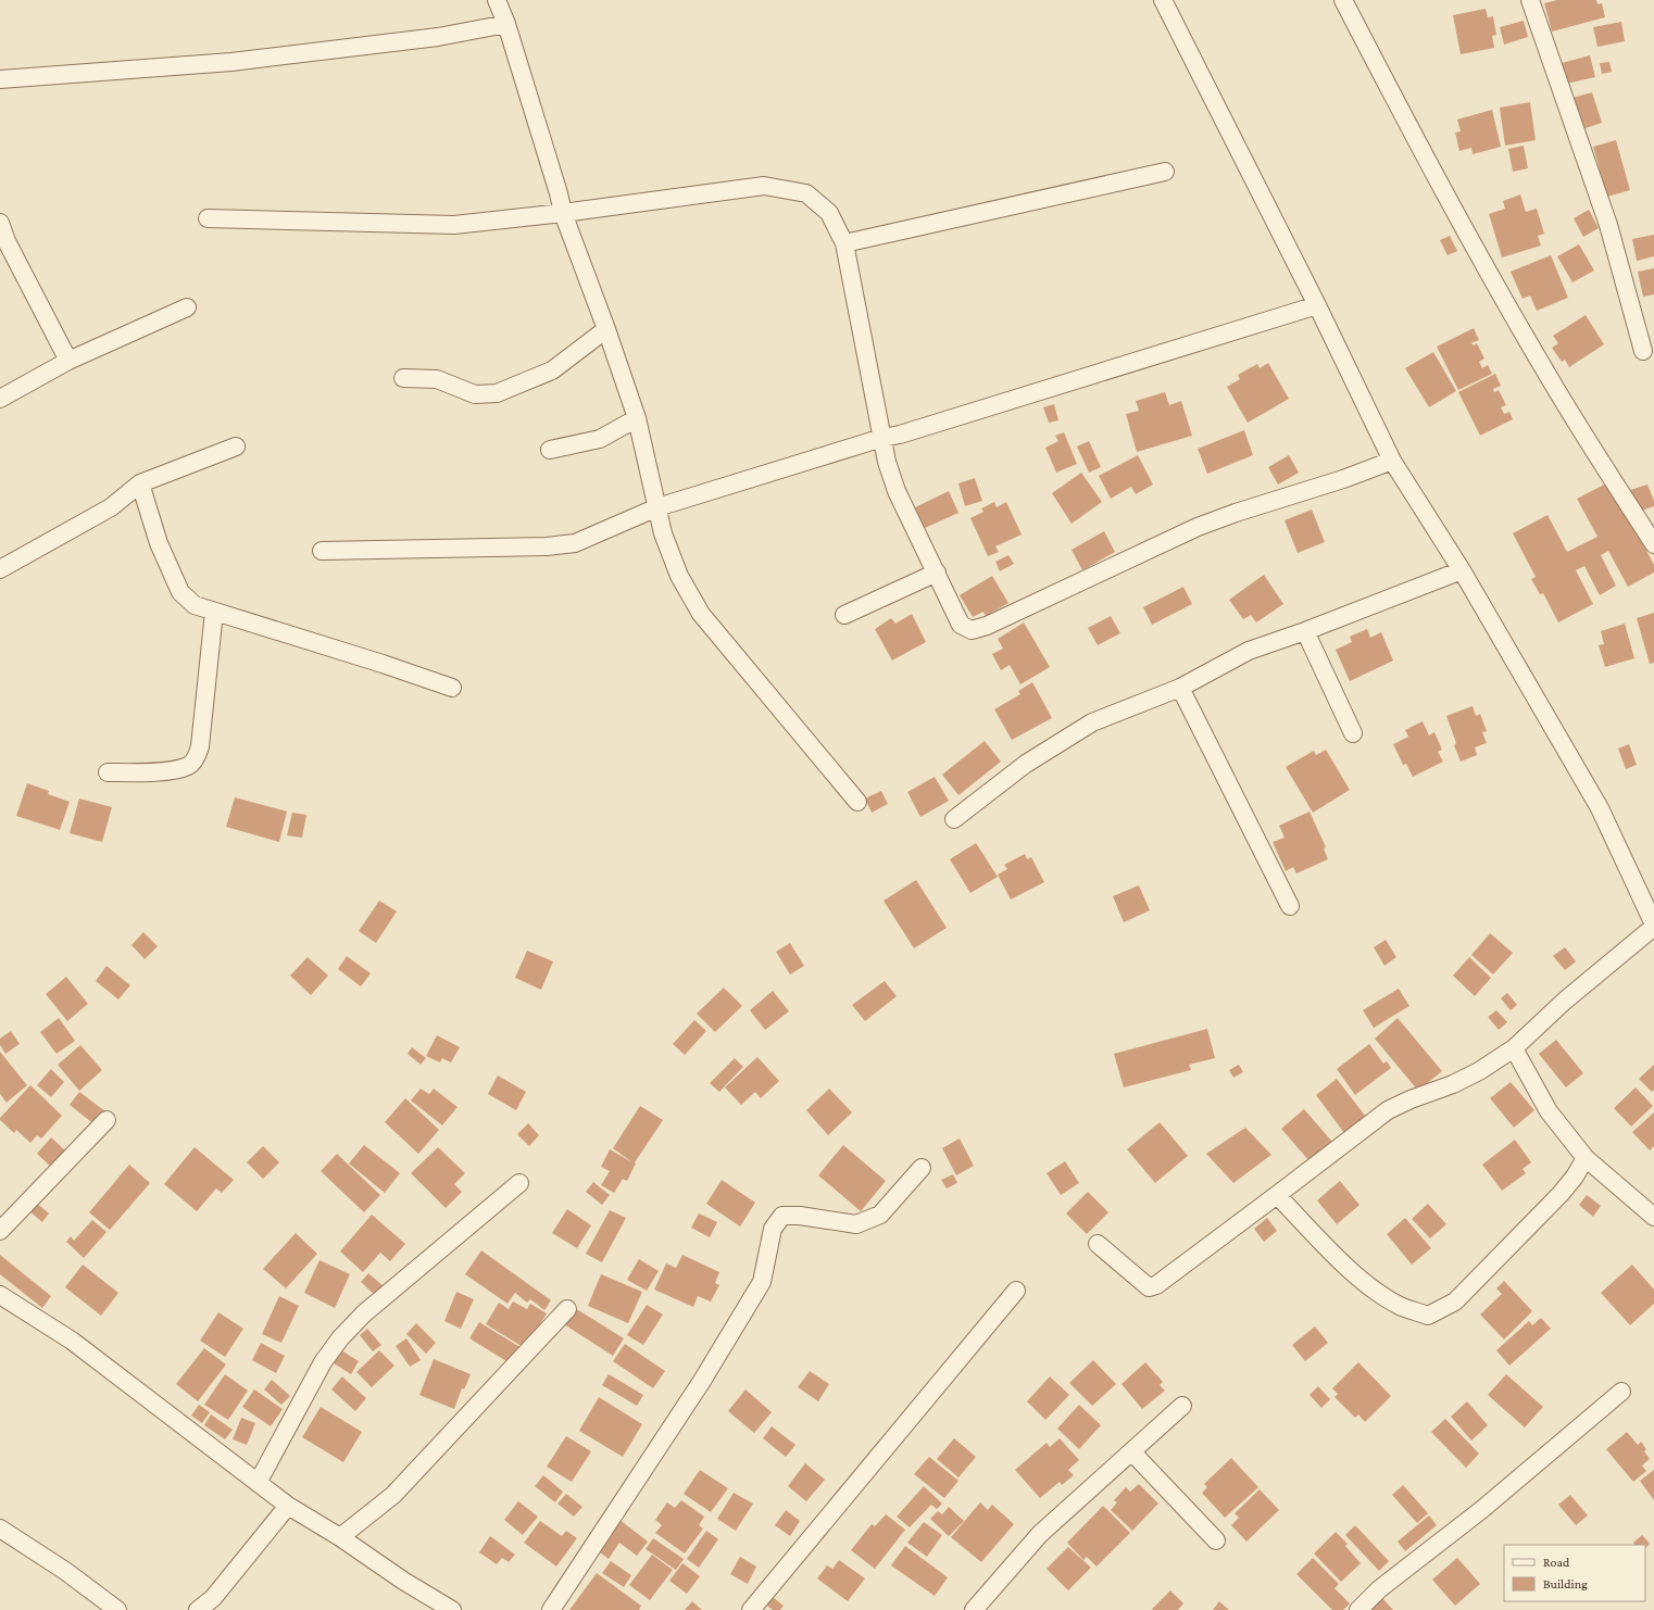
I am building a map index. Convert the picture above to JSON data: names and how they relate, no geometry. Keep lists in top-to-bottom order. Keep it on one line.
{"legend":["Road","Building"]}
